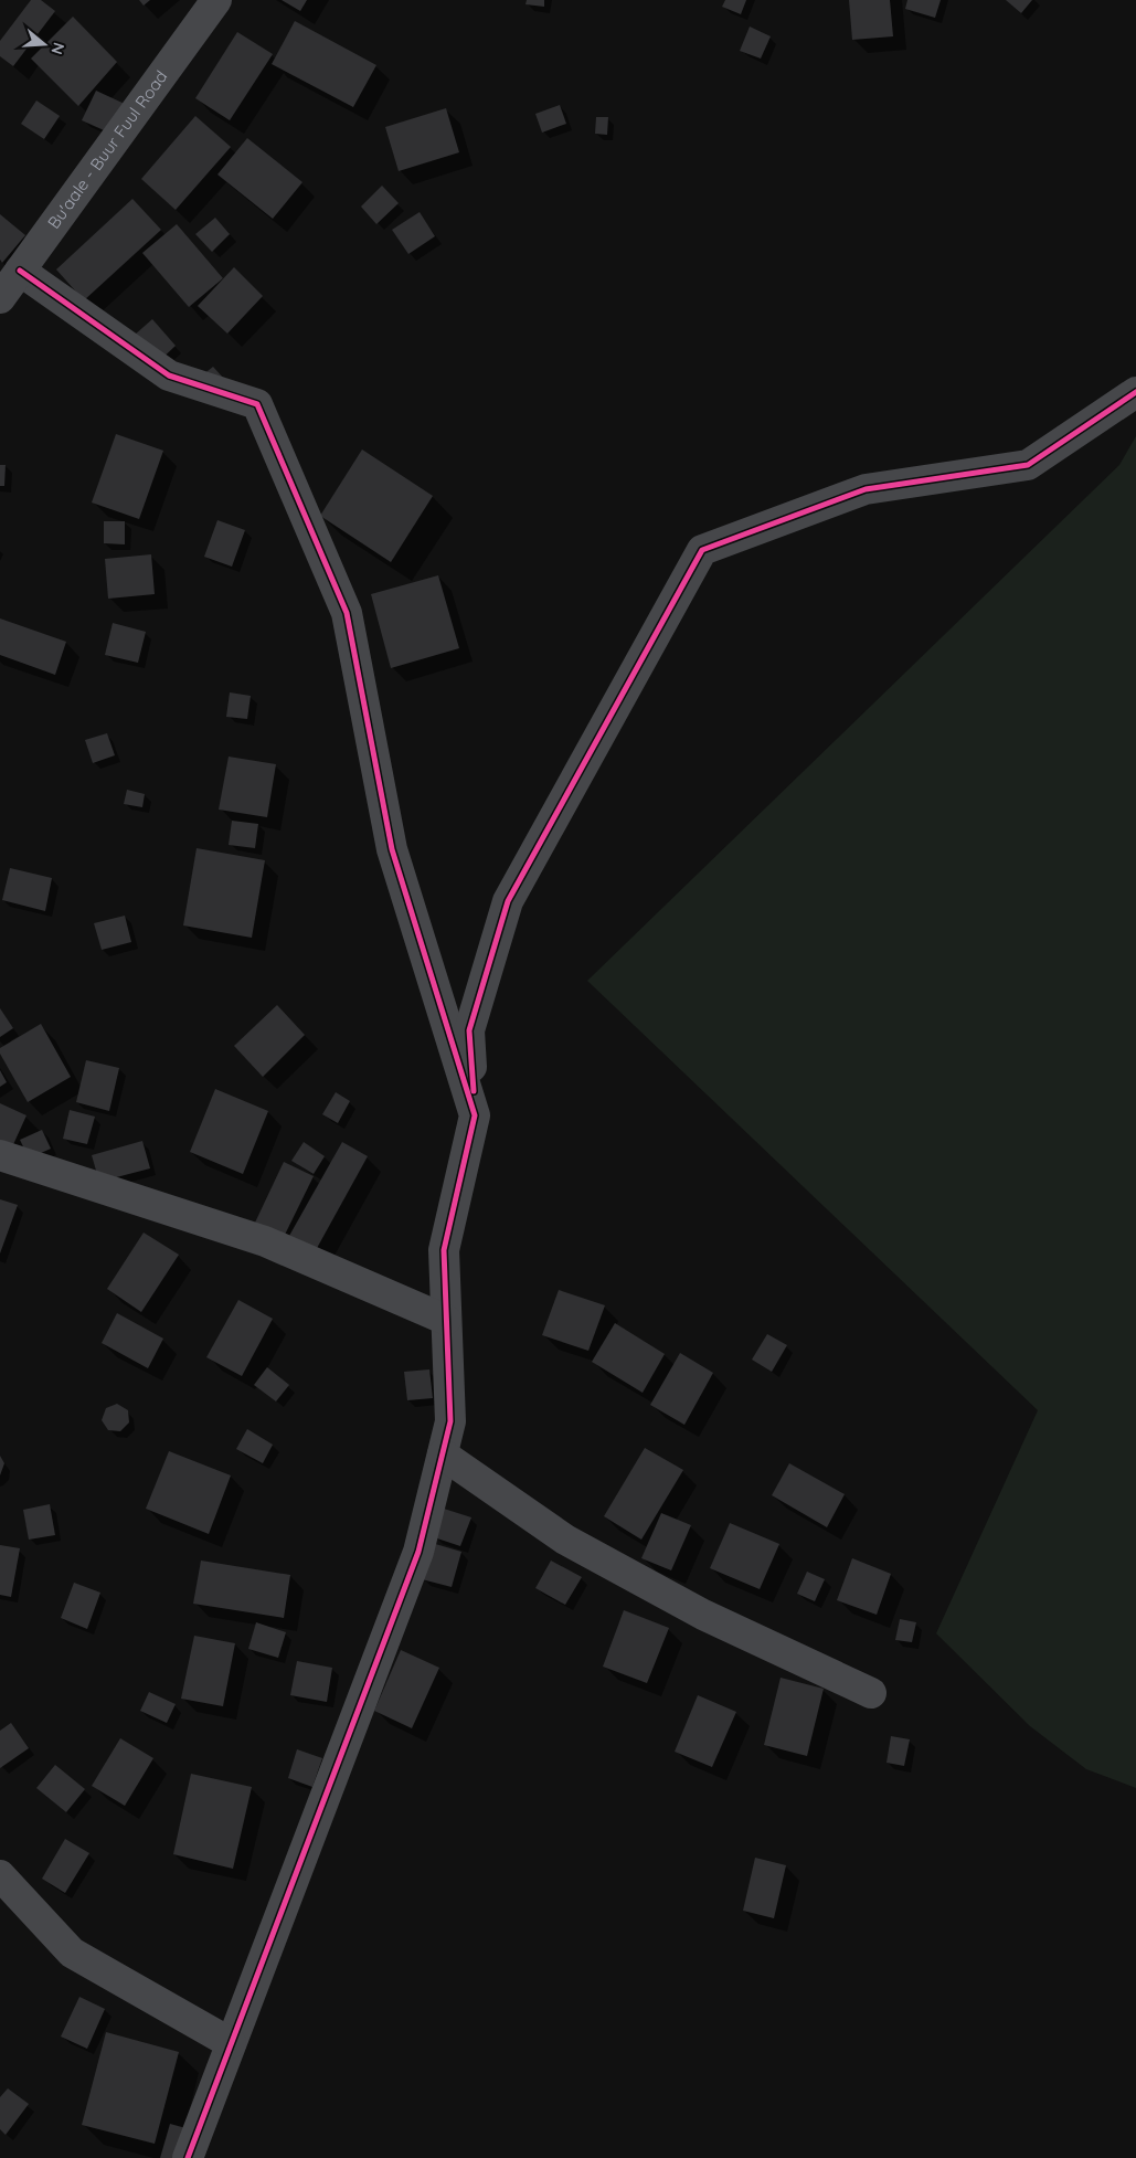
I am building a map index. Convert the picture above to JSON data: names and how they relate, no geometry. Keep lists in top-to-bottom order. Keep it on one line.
{"streets":{"street":["Bu'aale - Buur Fuul Road"]},"north":"right"}
